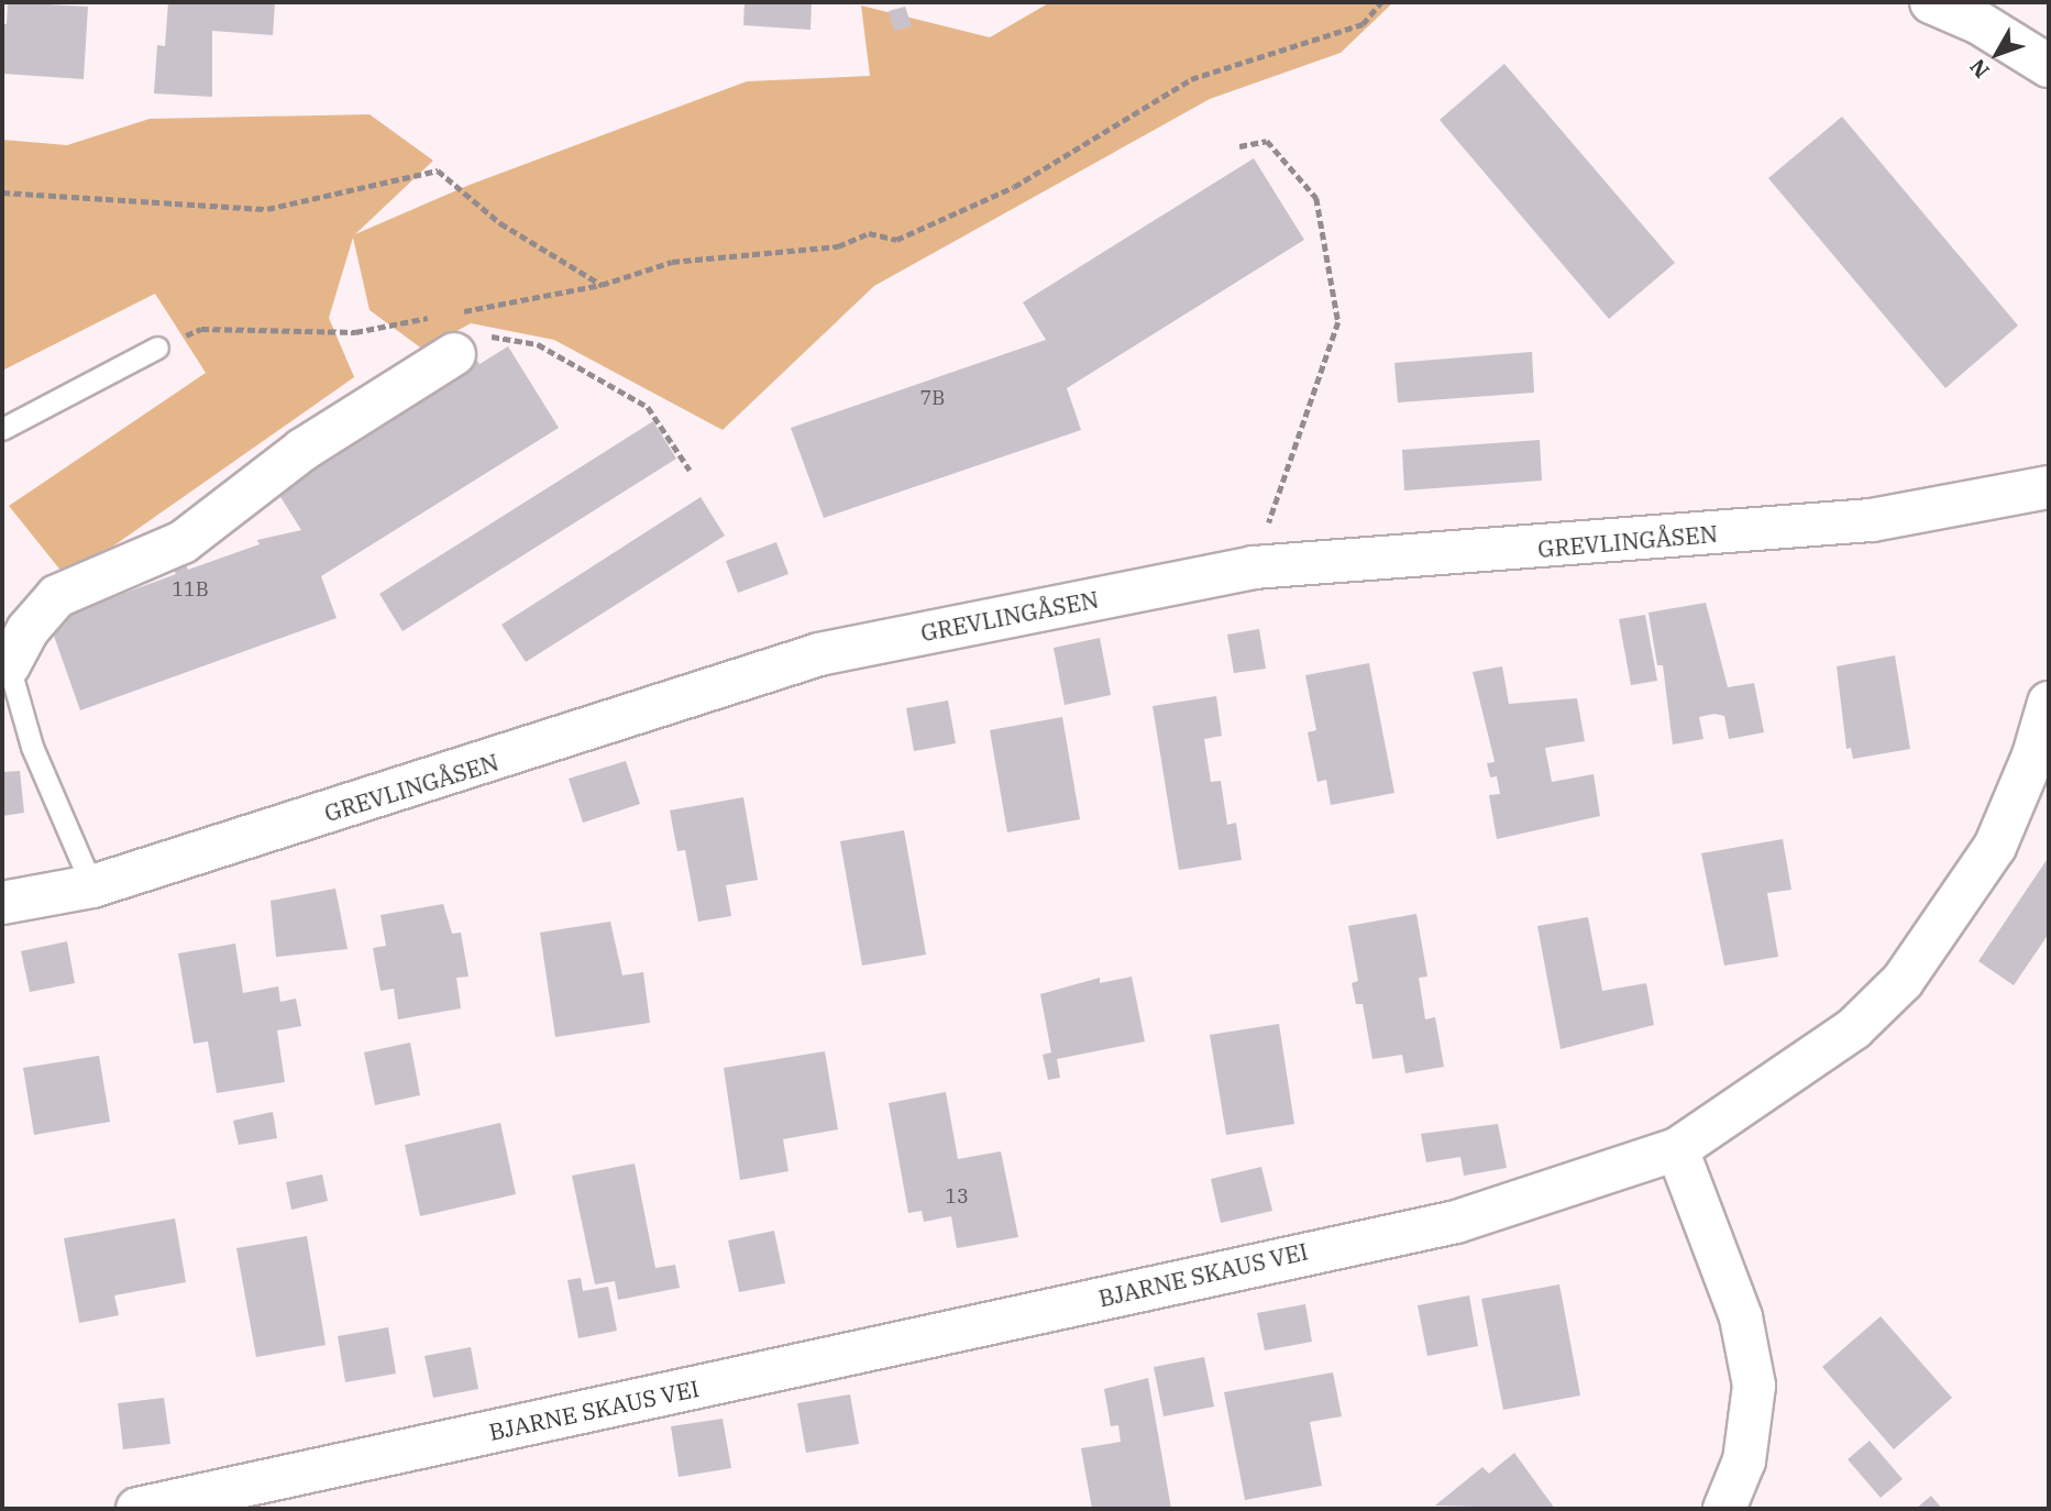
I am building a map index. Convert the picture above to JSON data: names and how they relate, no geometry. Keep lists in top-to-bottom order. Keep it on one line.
{"streets":{"street":["GREVLINGÅSEN","BJARNE SKAUS VEI"]},"house_numbers":["7B","11B","13"],"north":"bottom left"}
